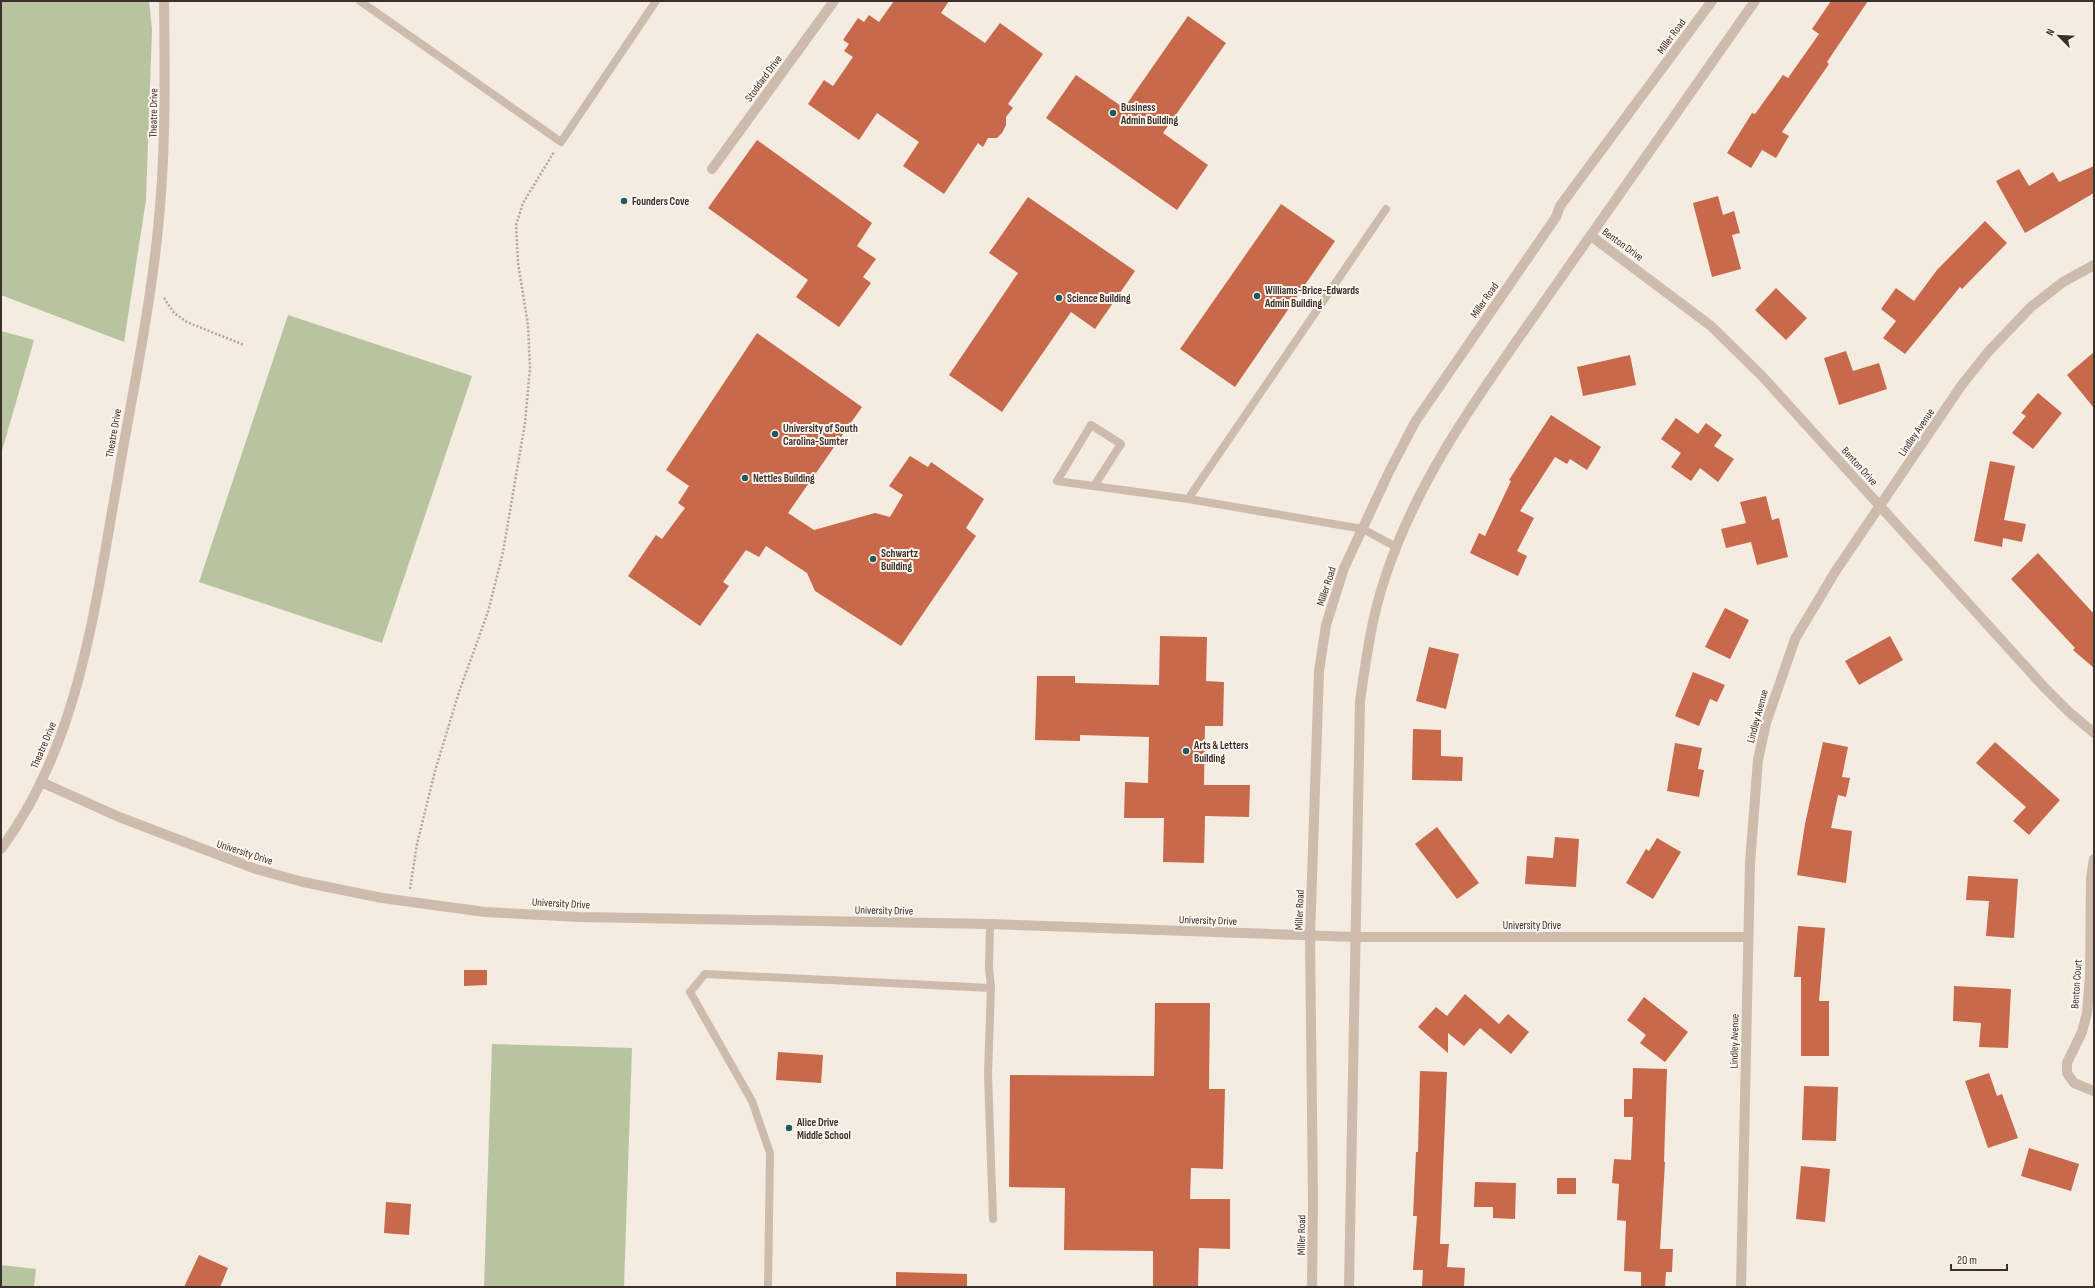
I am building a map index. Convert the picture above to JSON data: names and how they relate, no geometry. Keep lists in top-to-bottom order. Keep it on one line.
{"streets":{"street":["Miller Road","Stoddard Drive","Theatre Drive","Benton Drive","Lindley Avenue","University Drive","Benton Court"]},"crossings":[["Miller Road","University Drive"],["Theatre Drive","University Drive"],["Benton Drive","Lindley Avenue"],["Lindley Avenue","University Drive"]],"places":["Business Admin Building","Founders Cove","Williams-Brice-Edwards Admin Building","Science Building","University of South Carolina-Sumter","Nettles Building","Schwartz Building","Arts & Letters Building","Alice Drive Middle School"],"scale_bar":"20 m","north":"top left"}
